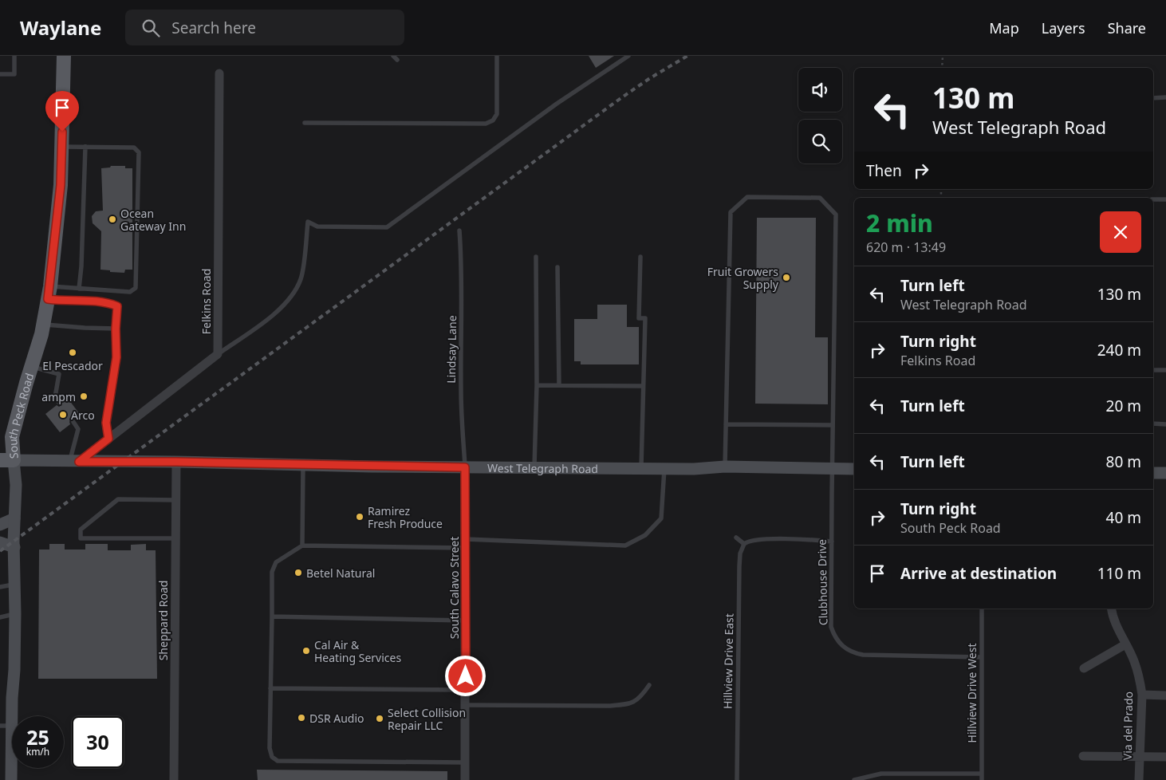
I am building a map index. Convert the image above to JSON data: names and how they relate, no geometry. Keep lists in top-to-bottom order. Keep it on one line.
{"streets":{"main road":["South Peck Road","West Telegraph Road"],"street":["Felkins Road","South Calavo Street","Sheppard Road","Via del Prado"],"lane":["Lindsay Lane","Clubhouse Drive","Hillview Drive East","Hillview Drive West"]},"crossings":[["Lindsay Lane","West Telegraph Road"],["Lindsay Lane","South Calavo Street"],["South Peck Road","West Telegraph Road"],["West Telegraph Road","Clubhouse Drive"],["West Telegraph Road","South Calavo Street"],["West Telegraph Road","Sheppard Road"],["Clubhouse Drive","Hillview Drive West"]],"places":["Ocean Gateway Inn","Fruit Growers Supply","El Pescador","ampm","Arco","Ramirez Fresh Produce","Betel Natural","Cal Air & Heating Services","DSR Audio","Select Collision Repair LLC"],"page":{"header":"Waylane","search":"Search here","nav":["Map","Layers","Share"],"turn":["130 m","West Telegraph Road"],"then":"Then","heading":["2 min","620 m · 13:49"],"list":[{"name":"Turn left","note":"West Telegraph Road","value":"130 m"},{"name":"Turn right","note":"Felkins Road","value":"240 m"},{"name":"Turn left","value":"20 m"},{"name":"Turn left","value":"80 m"},{"name":"Turn right","note":"South Peck Road","value":"40 m"},{"name":"Arrive at destination","value":"110 m"}],"speed":"25 km/h","limit":"30"}}
